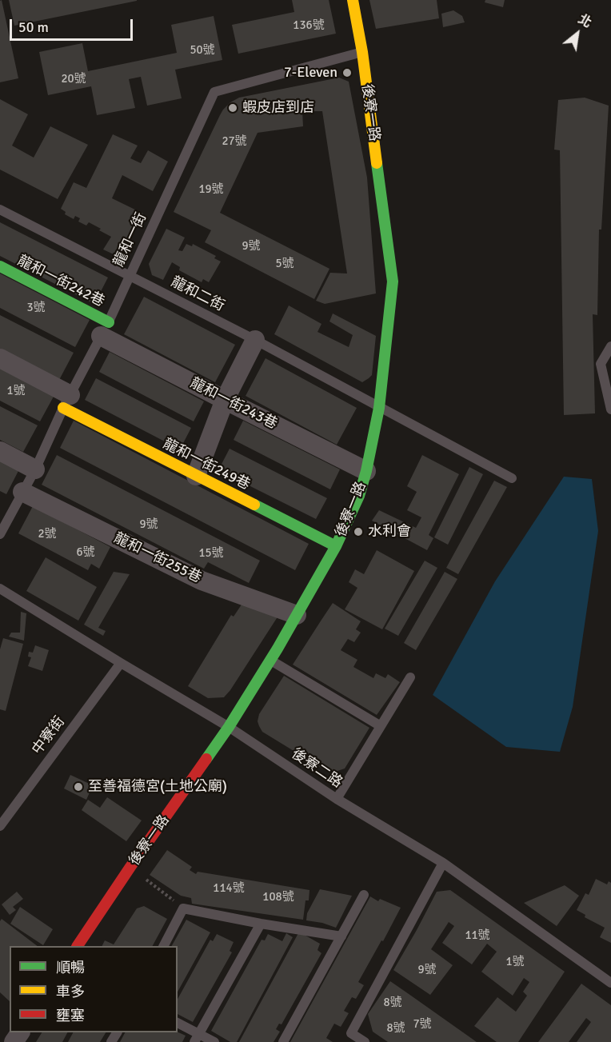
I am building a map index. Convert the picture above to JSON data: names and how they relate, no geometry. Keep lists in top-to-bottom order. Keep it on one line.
{"streets":{"street":["後寮一路","龍和一街242巷","龍和一街243巷","龍和一街249巷","龍和一街255巷"],"lane":["龍和一街","龍和二街","中寮街","後寮二路"]},"crossings":[["後寮一路","龍和一街"],["後寮一路","龍和二街"],["後寮一路","龍和一街243巷"],["後寮一路","龍和一街249巷"],["後寮一路","龍和一街255巷"],["後寮一路","後寮二路"],["龍和一街","龍和一街242巷"],["龍和一街","龍和二街"],["龍和一街","龍和一街243巷"],["龍和一街","龍和一街249巷"],["龍和一街","龍和一街255巷"],["龍和一街242巷","龍和一街243巷"],["中寮街","後寮二路"]],"places":["7-Eleven","蝦皮店到店","水利會","至善福德宮(土地公廟)"],"house_numbers":["136號","50號","20號","27號","19號","9號","5號","3號","1號","9號","2號","6號","15號","114號","108號","11號","1號","9號","8號","7號","8號"],"legend":["順暢","車多","壅塞"],"scale_bar":"50 m","north":"top right"}
